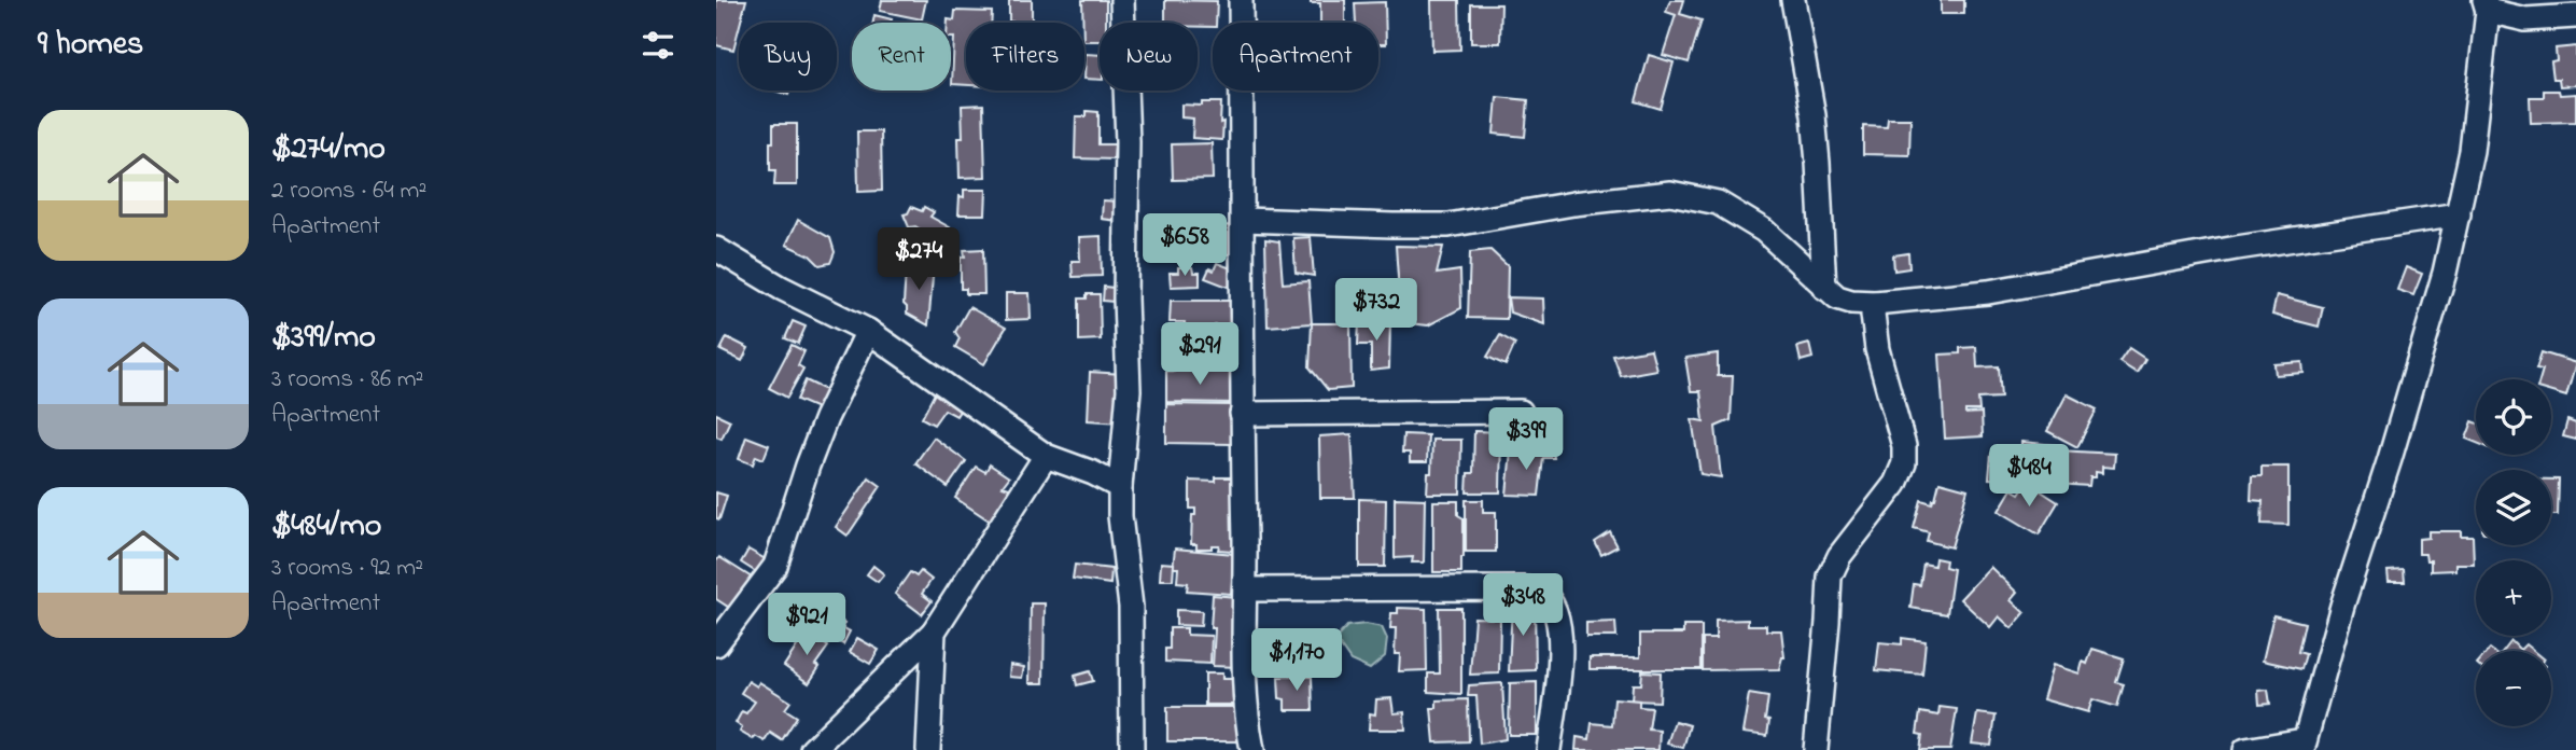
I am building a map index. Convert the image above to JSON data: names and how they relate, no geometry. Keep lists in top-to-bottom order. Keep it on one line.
{"page":{"heading":"9 homes","chip":["Buy","Rent","Filters","New","Apartment"],"list":[{"name":"$274/mo","note":"2 rooms · 64 m² · Apartment"},{"name":"$399/mo","note":"3 rooms · 86 m² · Apartment"},{"name":"$484/mo","note":"3 rooms · 92 m² · Apartment"}],"price":["$658","$274","$732","$291","$399","$484","$348","$921","$1,170"],"map_buttons":["+","−"]}}
